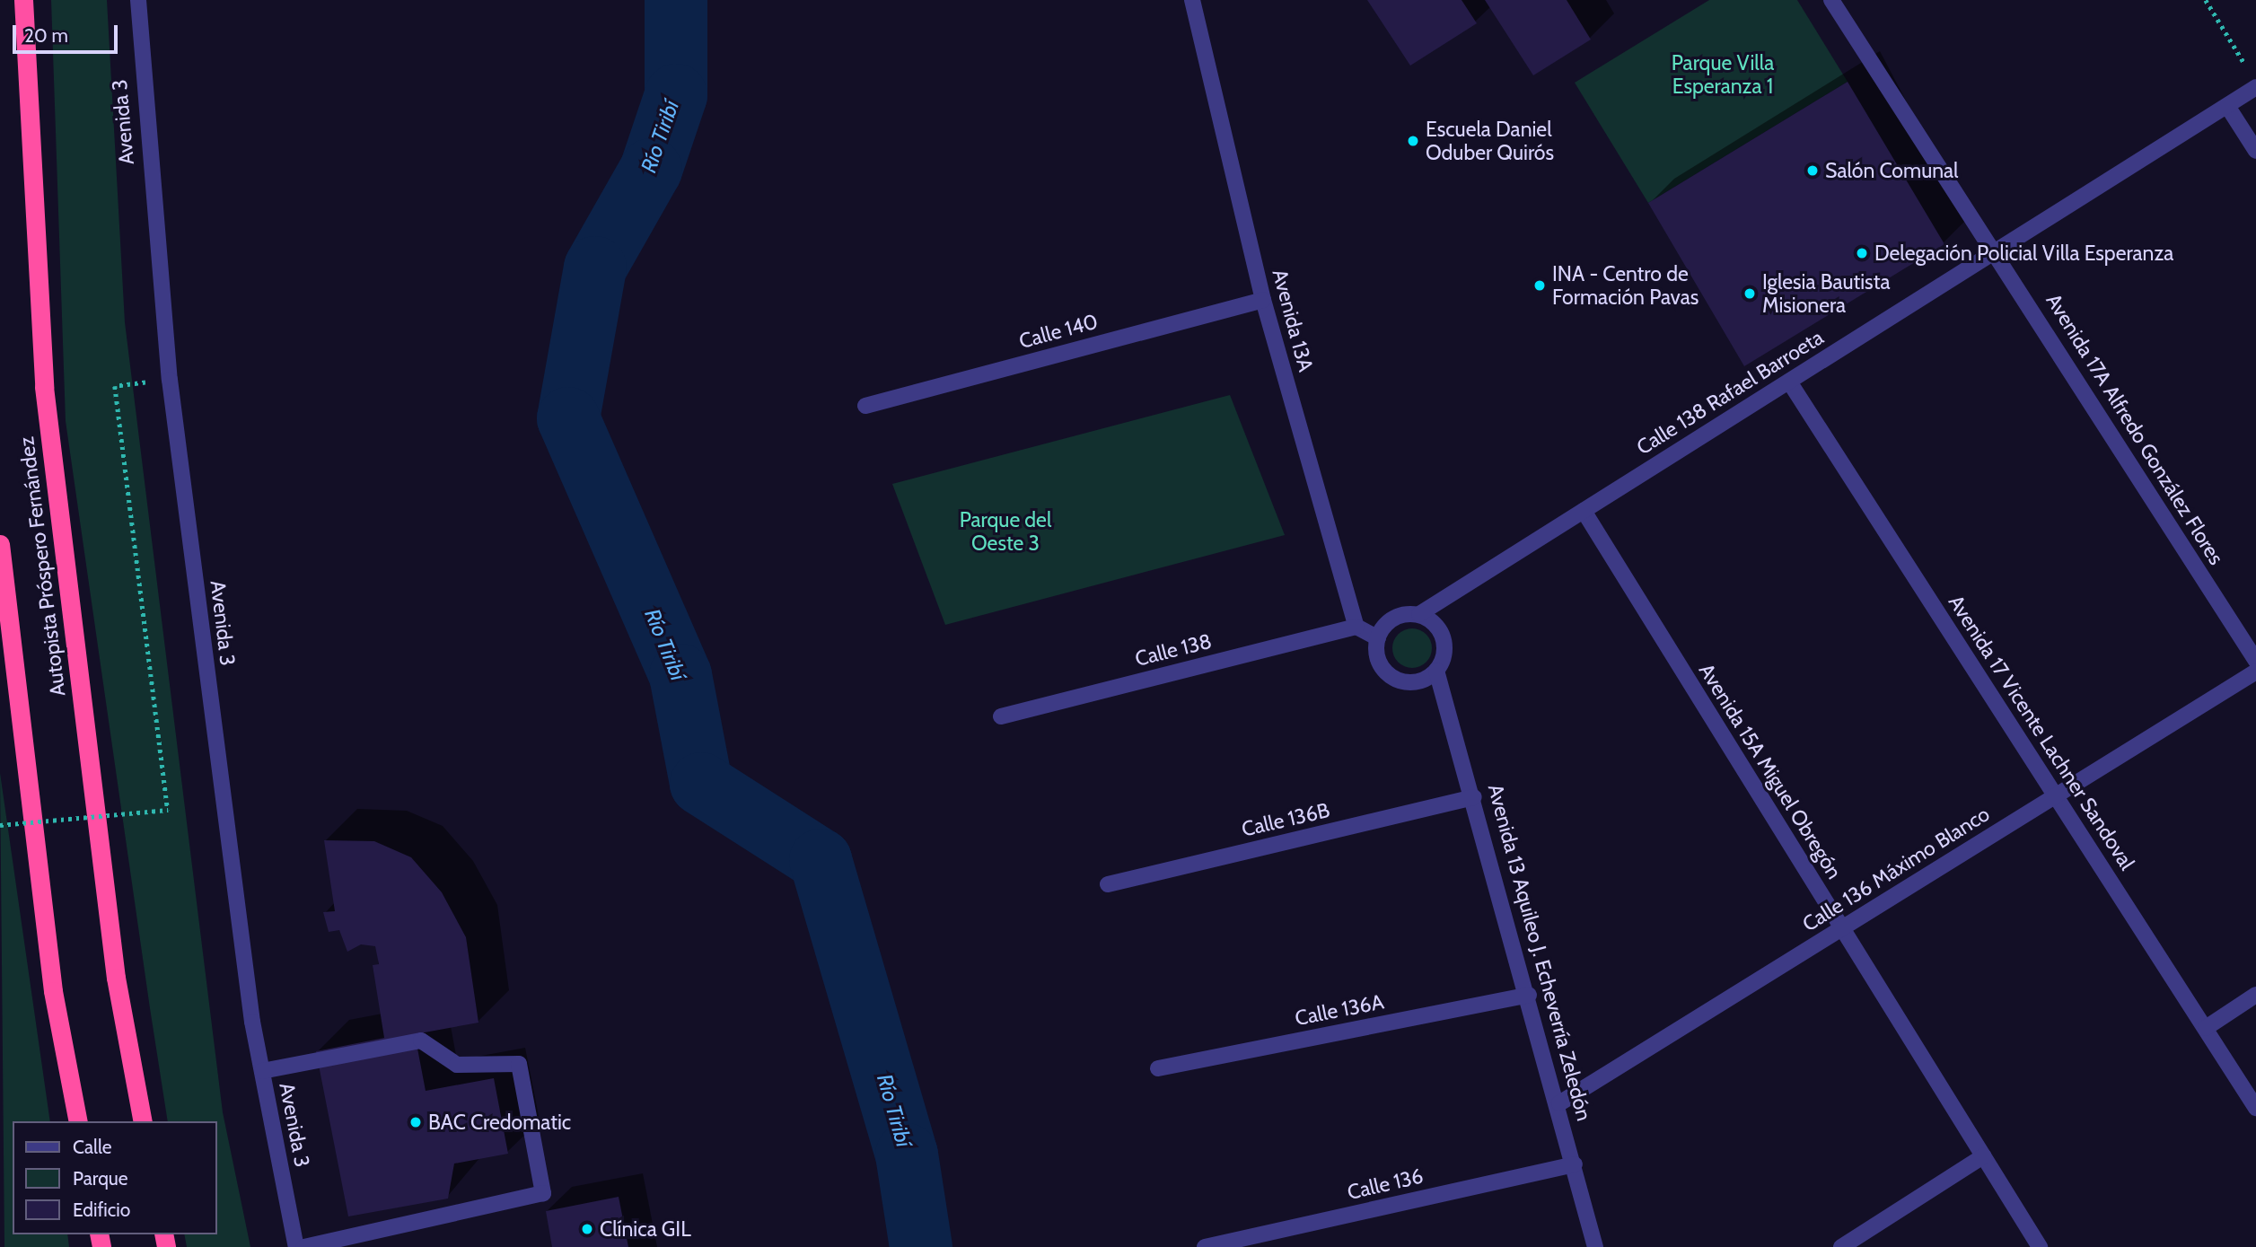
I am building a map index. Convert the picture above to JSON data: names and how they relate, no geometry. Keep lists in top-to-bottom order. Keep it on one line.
{"streets":{"highway":["Autopista Próspero Fernández"],"street":["Avenida 3","Avenida 13A","Calle 140","Calle 138 Rafael Barroeta","Avenida 17A Alfredo González Flores","Calle 138","Avenida 17 Vicente Lachner Sandoval","Avenida 15A Miguel Obregón","Calle 136B","Calle 136 Máximo Blanco","Avenida 13 Aquileo J. Echeverría Zeledón","Calle 136A","Calle 136"]},"crossings":[["Avenida 13A","Calle 140"],["Avenida 13A","Calle 138"],["Calle 138 Rafael Barroeta","Avenida 17A Alfredo González Flores"],["Calle 138 Rafael Barroeta","Avenida 17 Vicente Lachner Sandoval"],["Calle 138 Rafael Barroeta","Avenida 15A Miguel Obregón"],["Calle 138 Rafael Barroeta","Avenida 13 Aquileo J. Echeverría Zeledón"],["Avenida 17 Vicente Lachner Sandoval","Calle 136 Máximo Blanco"],["Avenida 15A Miguel Obregón","Calle 136 Máximo Blanco"],["Calle 136B","Avenida 13 Aquileo J. Echeverría Zeledón"],["Calle 136 Máximo Blanco","Avenida 13 Aquileo J. Echeverría Zeledón"],["Avenida 13 Aquileo J. Echeverría Zeledón","Calle 136A"],["Avenida 13 Aquileo J. Echeverría Zeledón","Calle 136"]],"water":["Río Tiribí"],"parks":["Parque Villa Esperanza 1","Parque del Oeste 3"],"places":["Escuela Daniel Oduber Quirós","Salón Comunal","Delegación Policial Villa Esperanza","INA - Centro de Formación Pavas","Iglesia Bautista Misionera","BAC Credomatic","Clínica GIL"],"legend":["Calle","Parque","Edificio"],"scale_bar":"20 m"}
